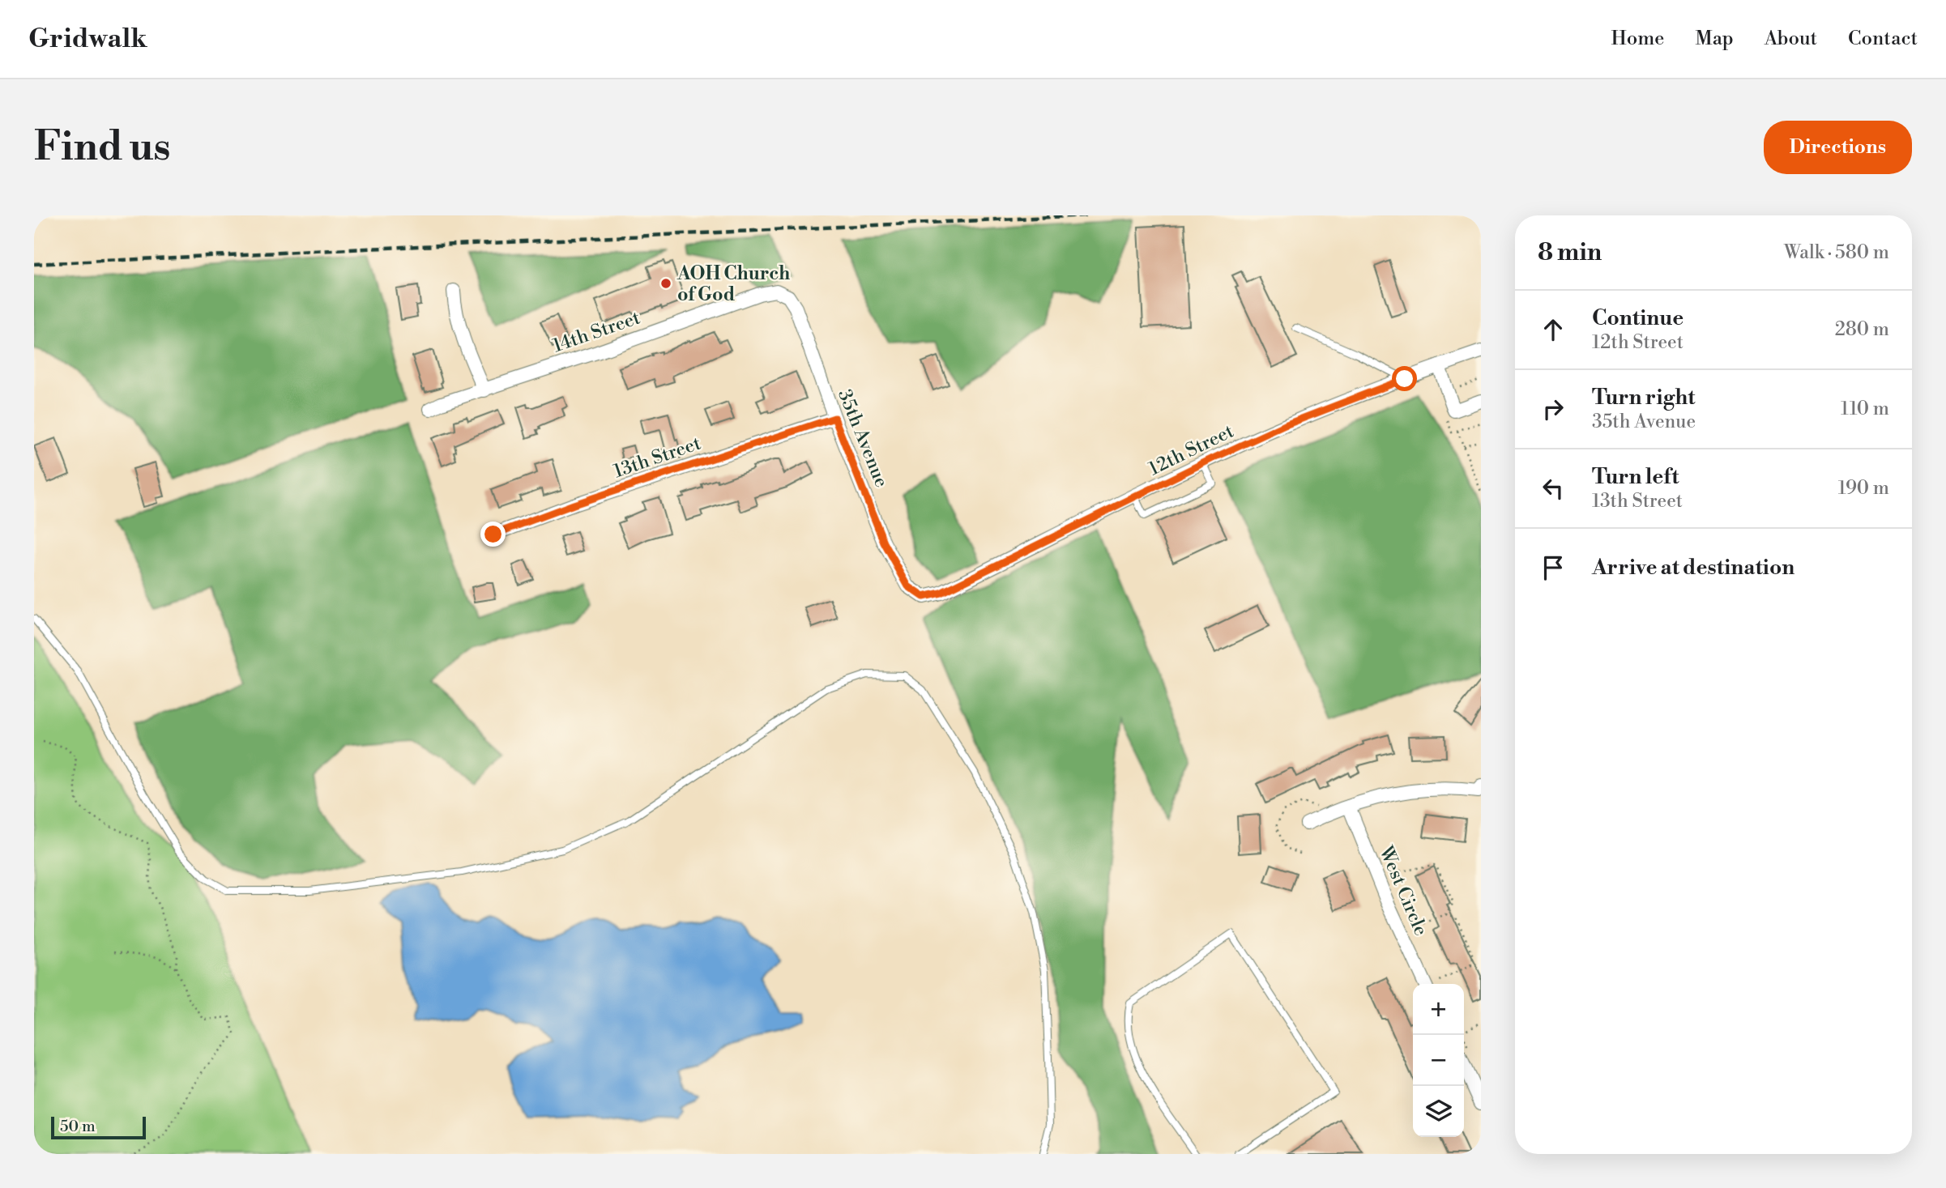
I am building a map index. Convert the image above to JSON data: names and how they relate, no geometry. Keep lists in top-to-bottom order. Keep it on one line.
{"streets":{"street":["14th Street","35th Avenue","12th Street","13th Street","West Circle"]},"crossings":[["14th Street","35th Avenue"],["35th Avenue","12th Street"],["35th Avenue","13th Street"]],"places":["AOH Church of God"],"scale_bar":"50 m","page":{"header":"Gridwalk","nav":["Home","Map","About","Contact"],"buttons":"Directions","title":"Find us","heading":["8 min","Walk · 580 m"],"list":[["Continue","12th Street","280 m"],["Turn right","35th Avenue","110 m"],["Turn left","13th Street","190 m"],"Arrive at destination"],"map_buttons":["+","−"],"scale":"50 m"}}
